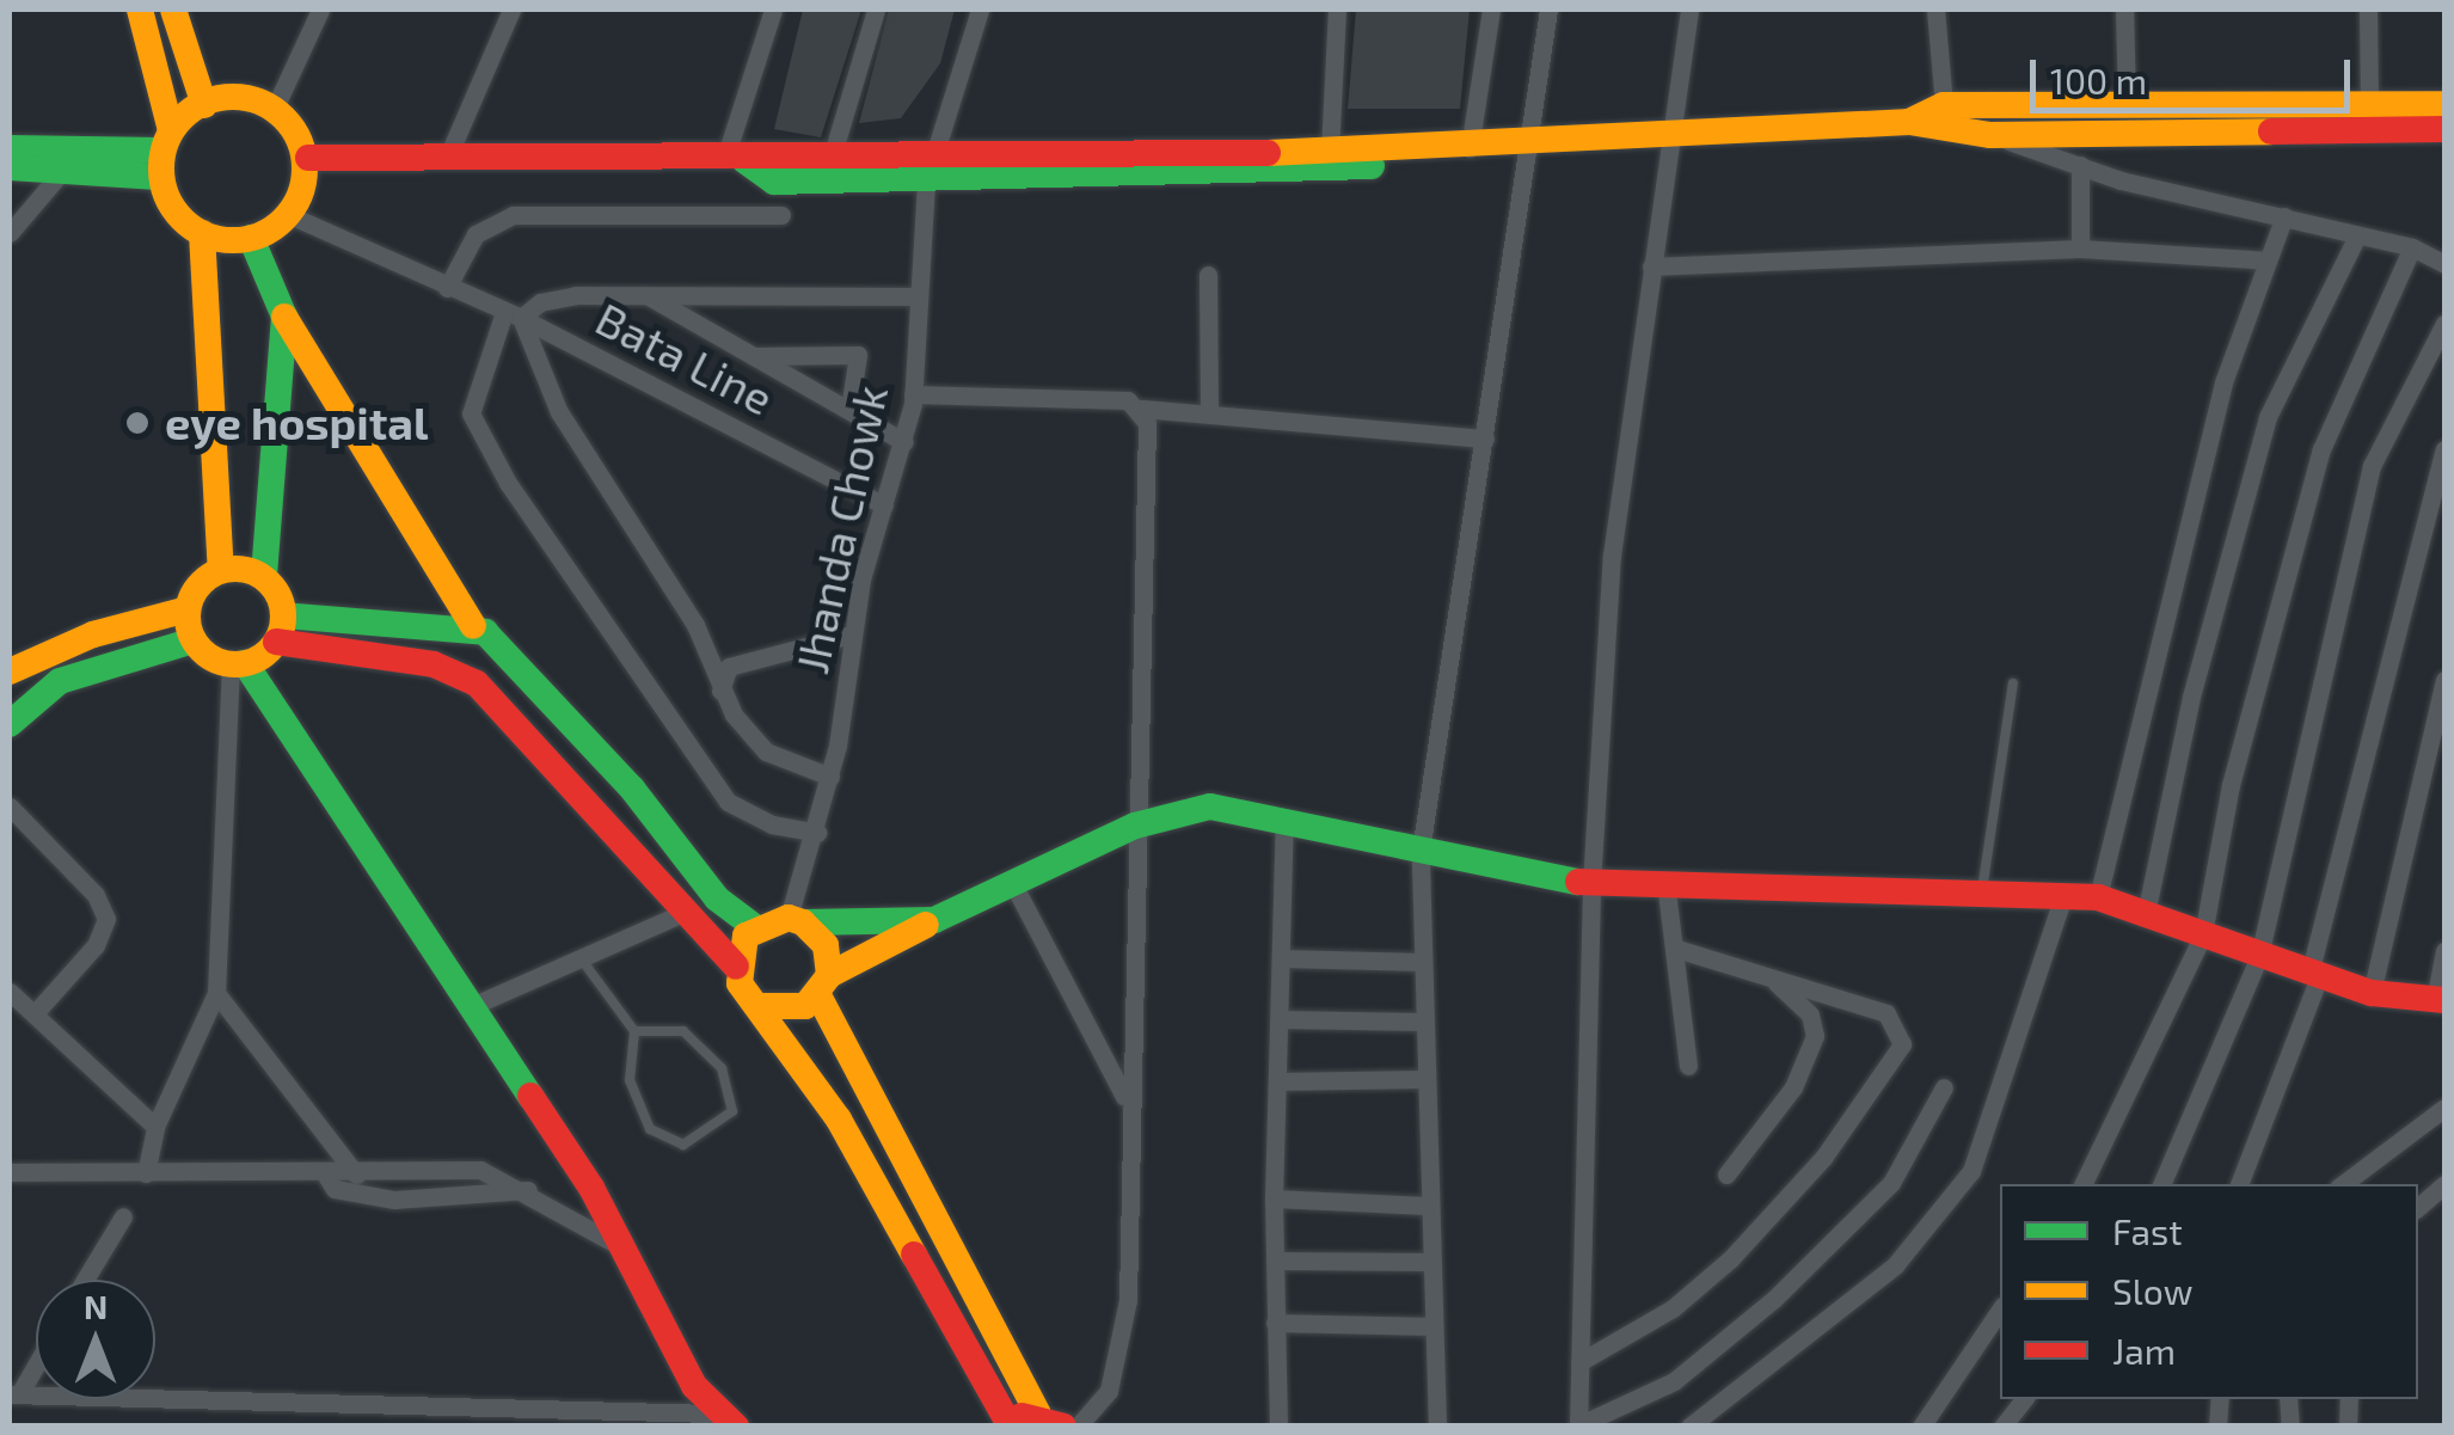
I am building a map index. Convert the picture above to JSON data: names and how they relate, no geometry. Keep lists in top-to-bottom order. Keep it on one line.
{"streets":{"street":["Bata Line","Jhanda Chowk"]},"crossings":[["Bata Line","Jhanda Chowk"]],"places":["eye hospital"],"legend":["Fast","Slow","Jam"],"scale_bar":"100 m","north":"top"}
